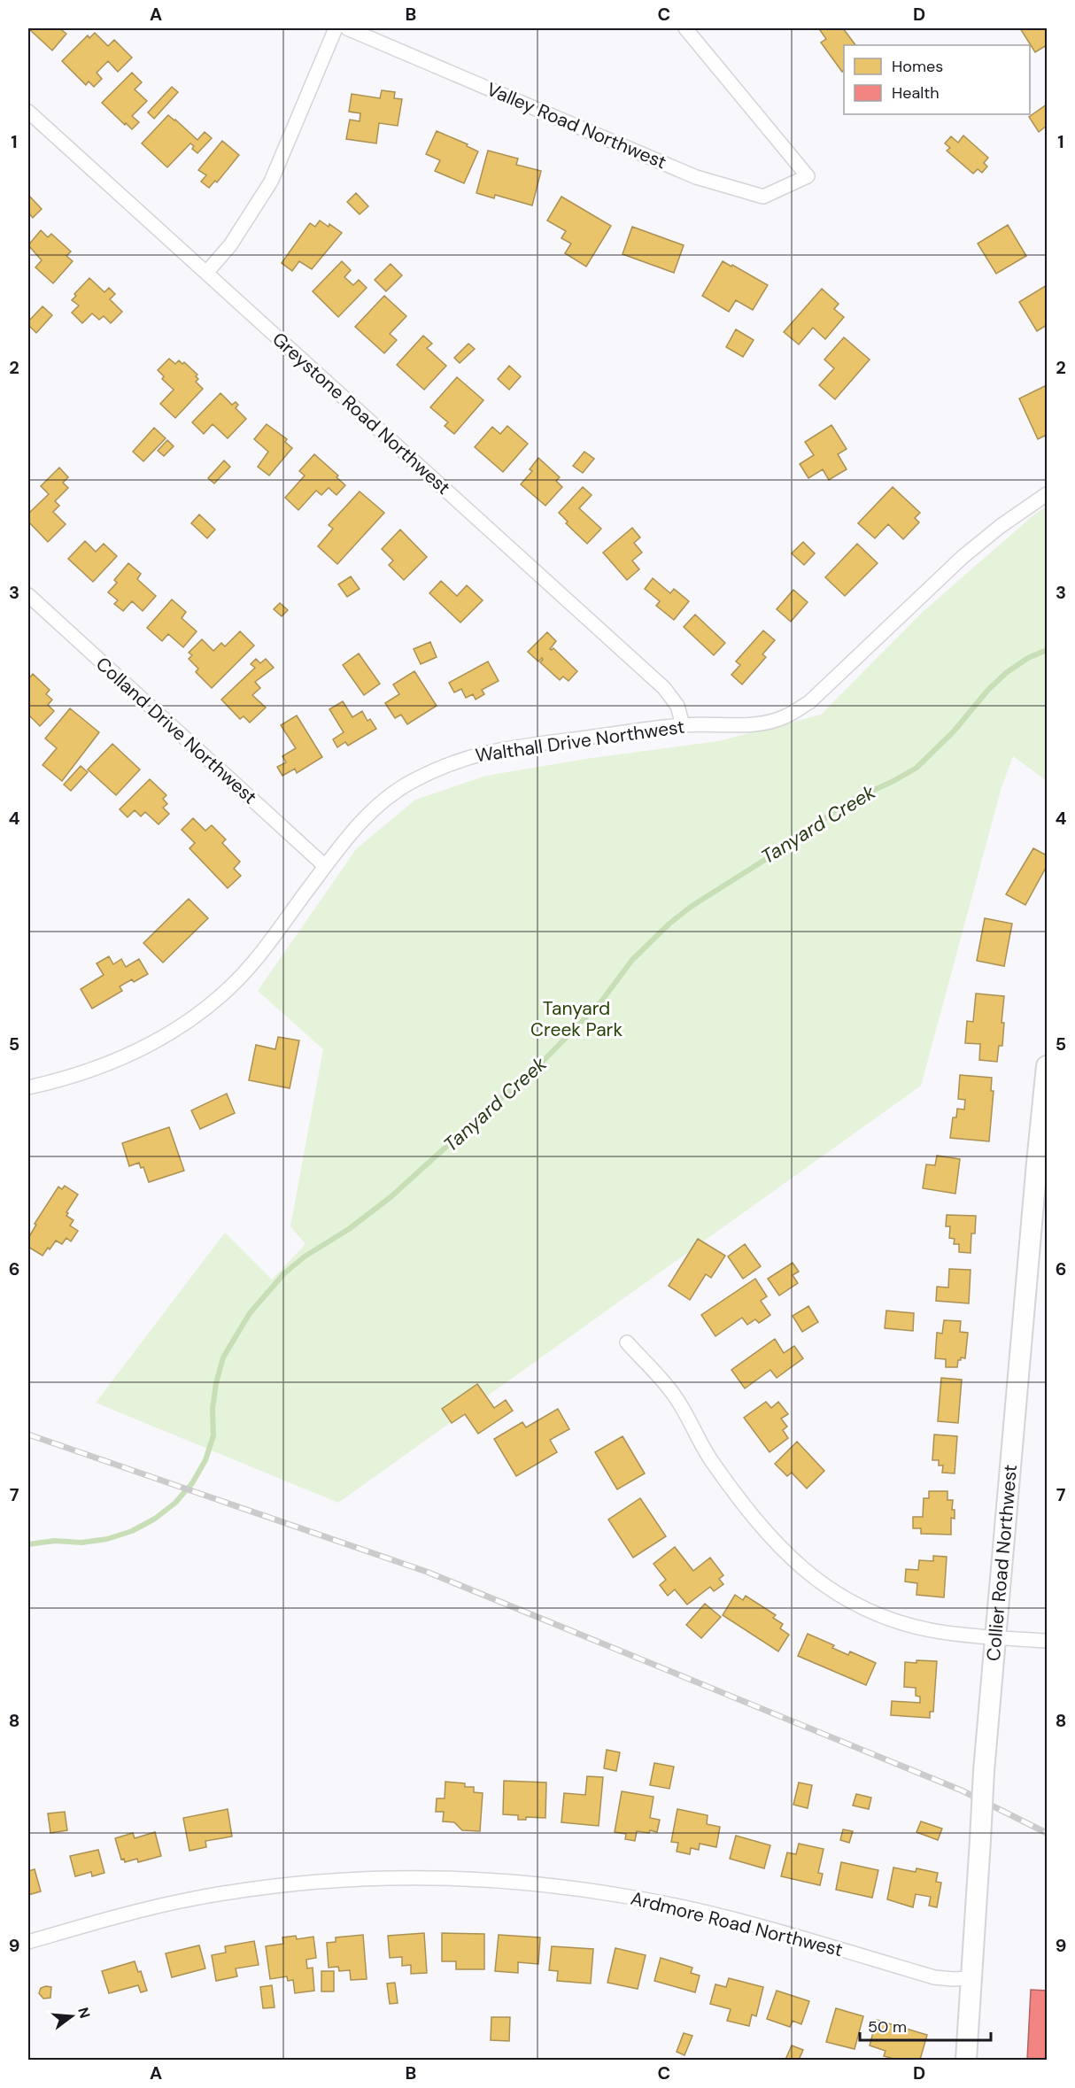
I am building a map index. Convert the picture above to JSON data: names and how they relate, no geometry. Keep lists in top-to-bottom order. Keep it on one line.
{"streets":{"street":["Valley Road Northwest","Greystone Road Northwest","Colland Drive Northwest","Walthall Drive Northwest","Collier Road Northwest","Ardmore Road Northwest"]},"crossings":[["Greystone Road Northwest","Walthall Drive Northwest"],["Colland Drive Northwest","Walthall Drive Northwest"],["Collier Road Northwest","Ardmore Road Northwest"]],"water":["Tanyard Creek"],"parks":["Tanyard Creek Park"],"legend":["Homes","Health"],"scale_bar":"50 m","north":"right","grid":{"columns":["A","B","C","D"],"rows":["1","2","3","4","5","6","7","8","9"]}}
